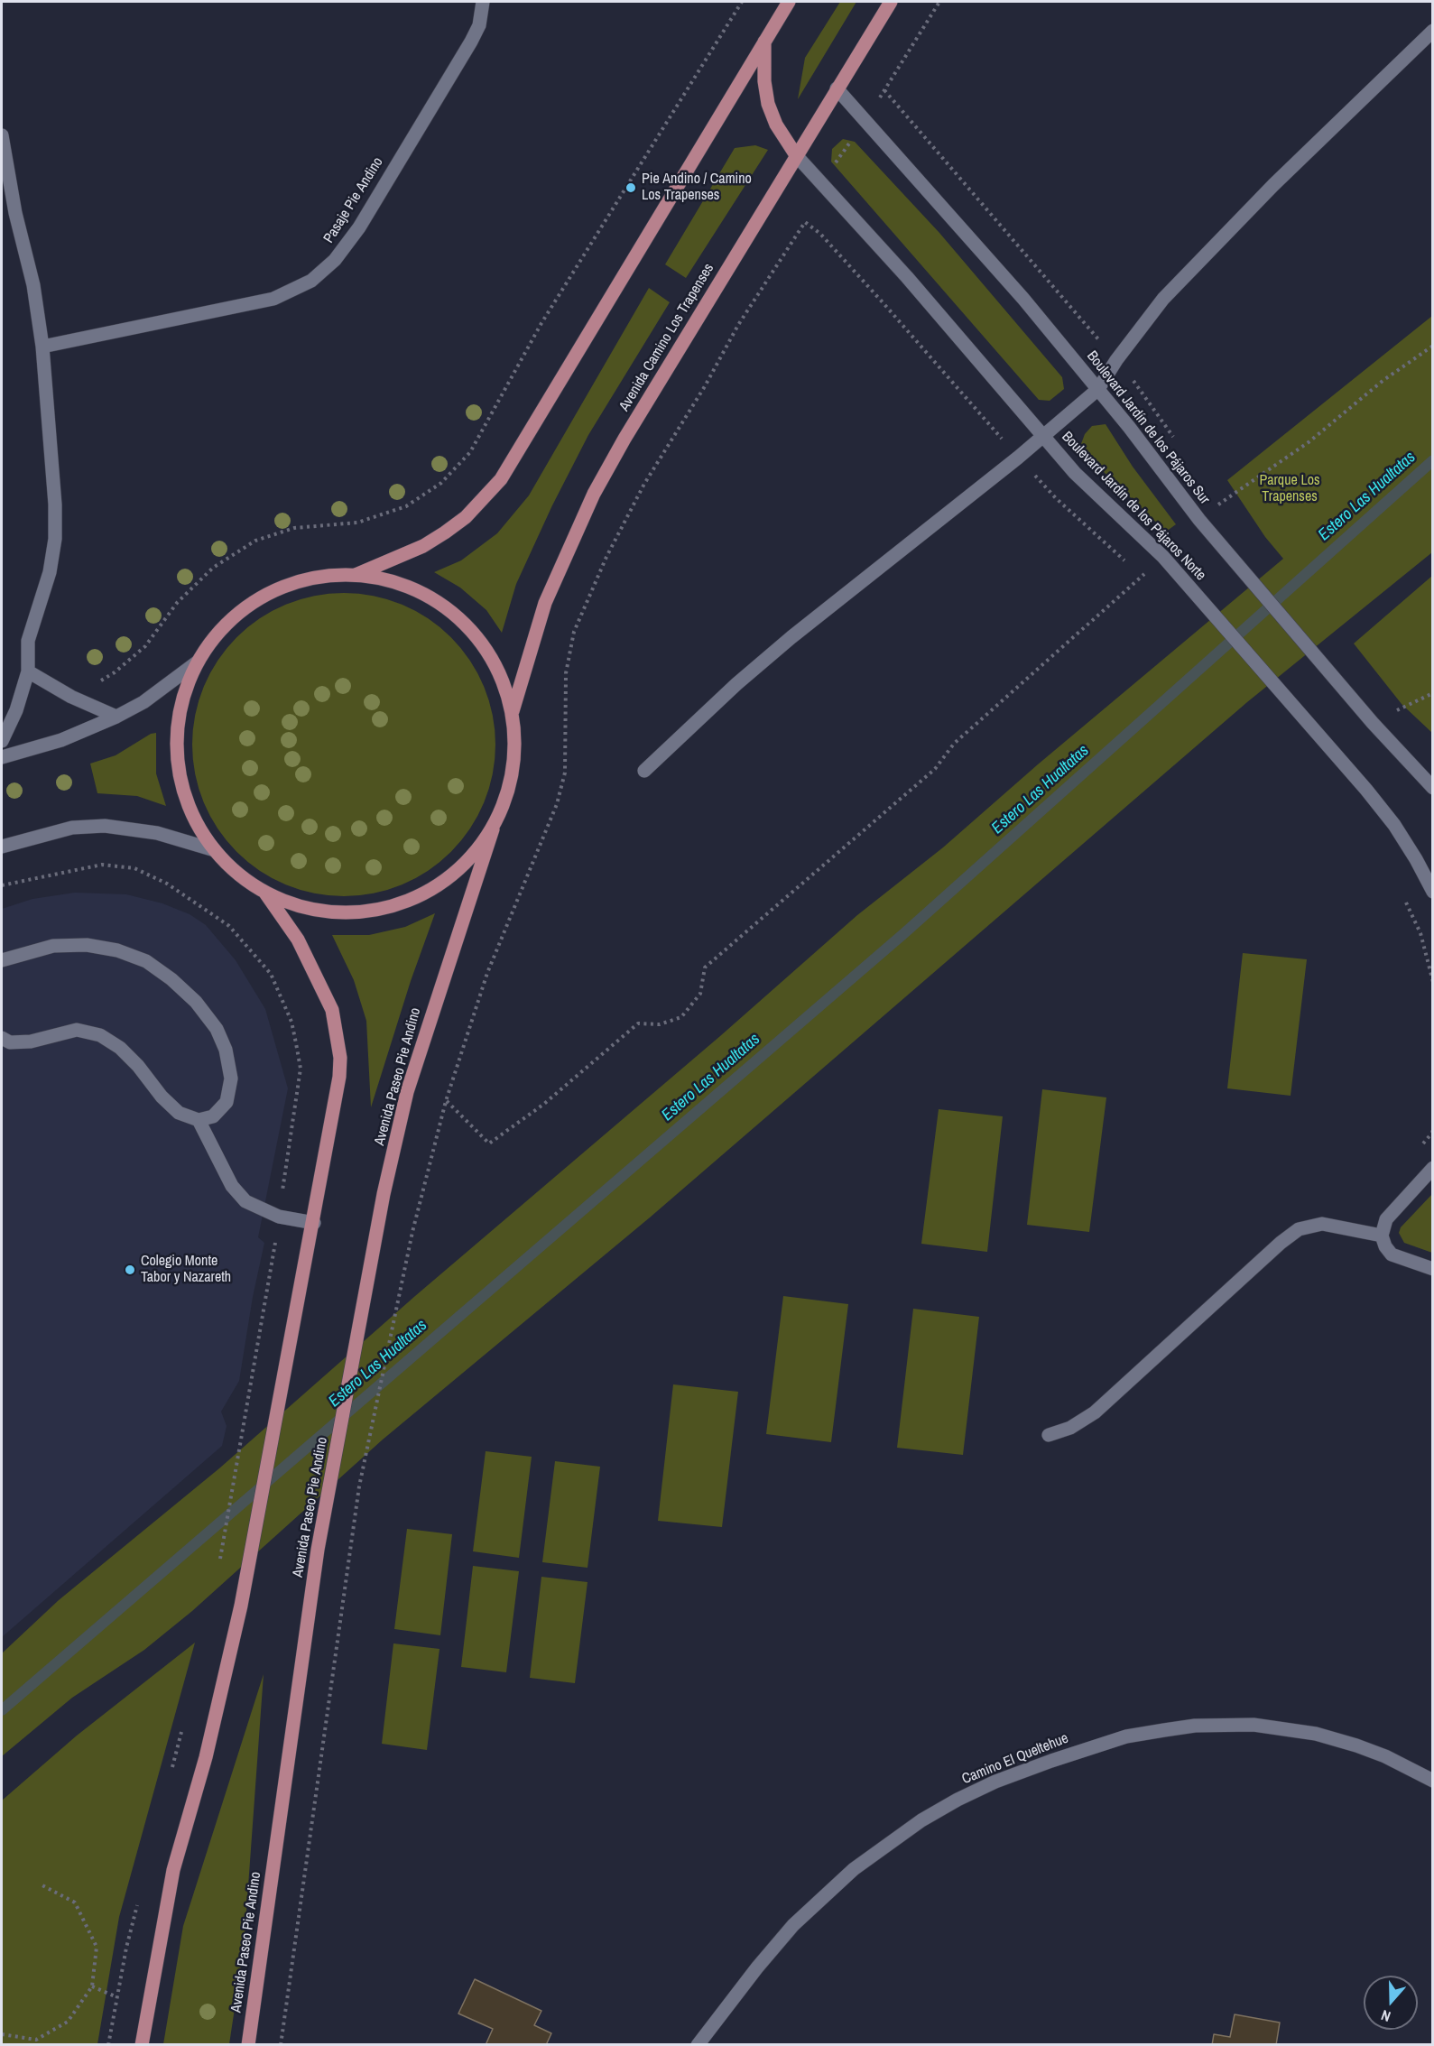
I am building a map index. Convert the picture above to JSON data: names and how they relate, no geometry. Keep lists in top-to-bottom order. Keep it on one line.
{"streets":{"main road":["Avenida Camino Los Trapenses","Avenida Paseo Pie Andino"],"street":["Pasaje Pie Andino","Boulevard Jardín de los Pájaros Sur","Boulevard Jardín de los Pájaros Norte","Camino El Queltehue"]},"crossings":[["Avenida Camino Los Trapenses","Boulevard Jardín de los Pájaros Sur"],["Avenida Camino Los Trapenses","Boulevard Jardín de los Pájaros Norte"]],"water":["Estero Las Hualtatas"],"parks":["Parque Los Trapenses"],"places":["Pie Andino / Camino Los Trapenses","Colegio Monte Tabor y Nazareth"],"north":"bottom"}
